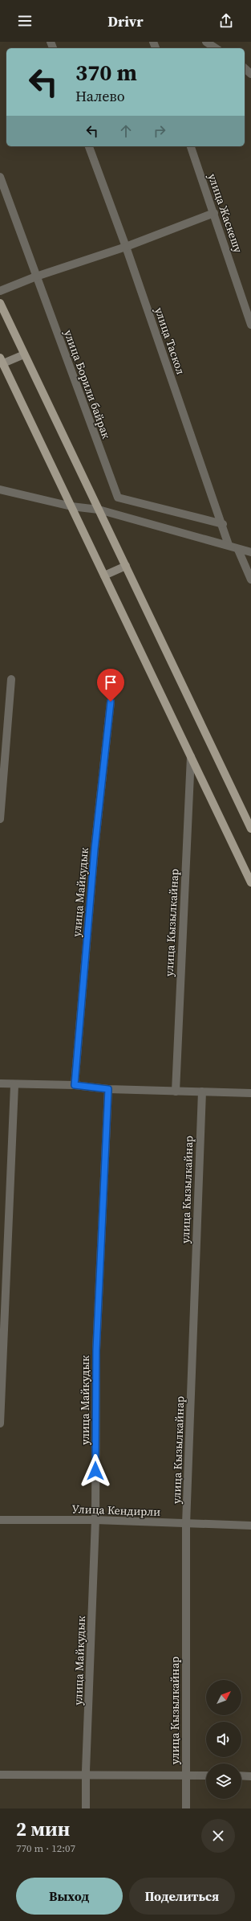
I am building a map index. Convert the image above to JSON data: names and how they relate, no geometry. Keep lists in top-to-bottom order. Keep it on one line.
{"streets":{"street":["улица Жаскешу","улица Таскол","улица Борили байрак","улица Майкудык","улица Кызылкайнар","Улица Кендирли"]},"crossings":[["улица Таскол","улица Борили байрак"],["улица Майкудык","Улица Кендирли"],["улица Кызылкайнар","Улица Кендирли"]],"north":"top right","page":{"header":"Drivr","turn":["370 m","Налево"],"heading":["2 мин","770 m · 12:07"],"buttons":["Выход","Поделиться"]}}
